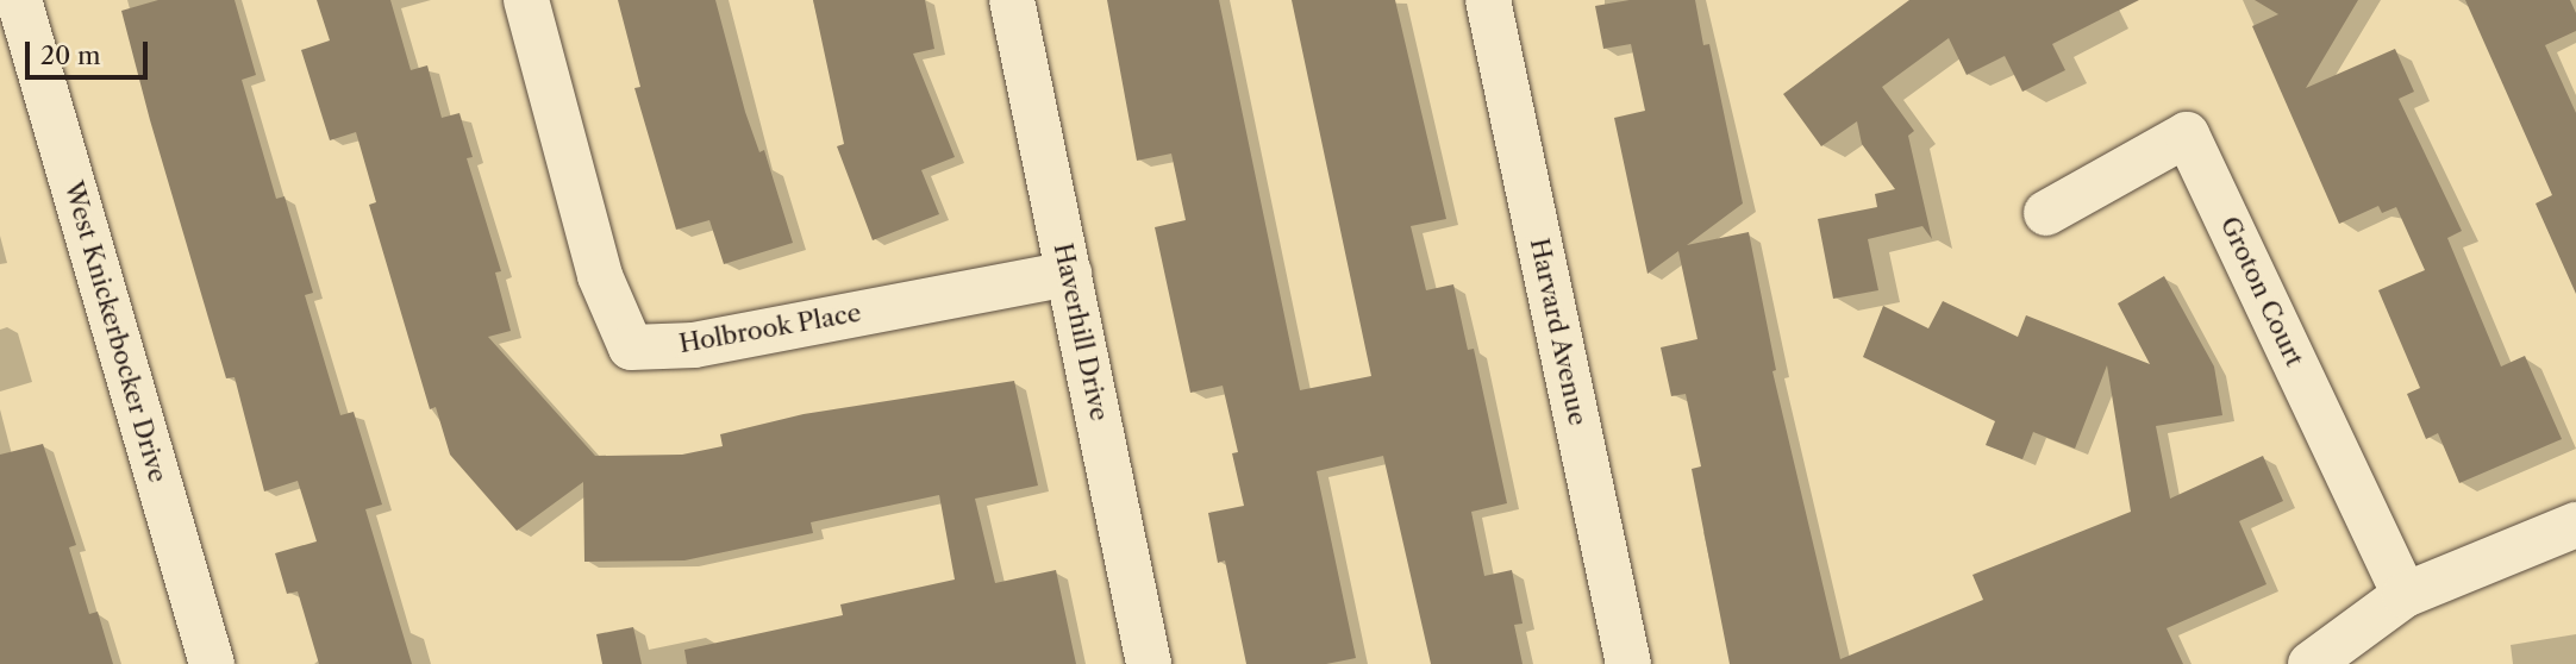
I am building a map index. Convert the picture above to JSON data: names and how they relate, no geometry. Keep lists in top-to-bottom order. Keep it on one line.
{"streets":{"street":["Groton Court","Holbrook Place","West Knickerbocker Drive","Haverhill Drive","Harvard Avenue"]},"crossings":[["Holbrook Place","Haverhill Drive"]],"scale_bar":"20 m"}
